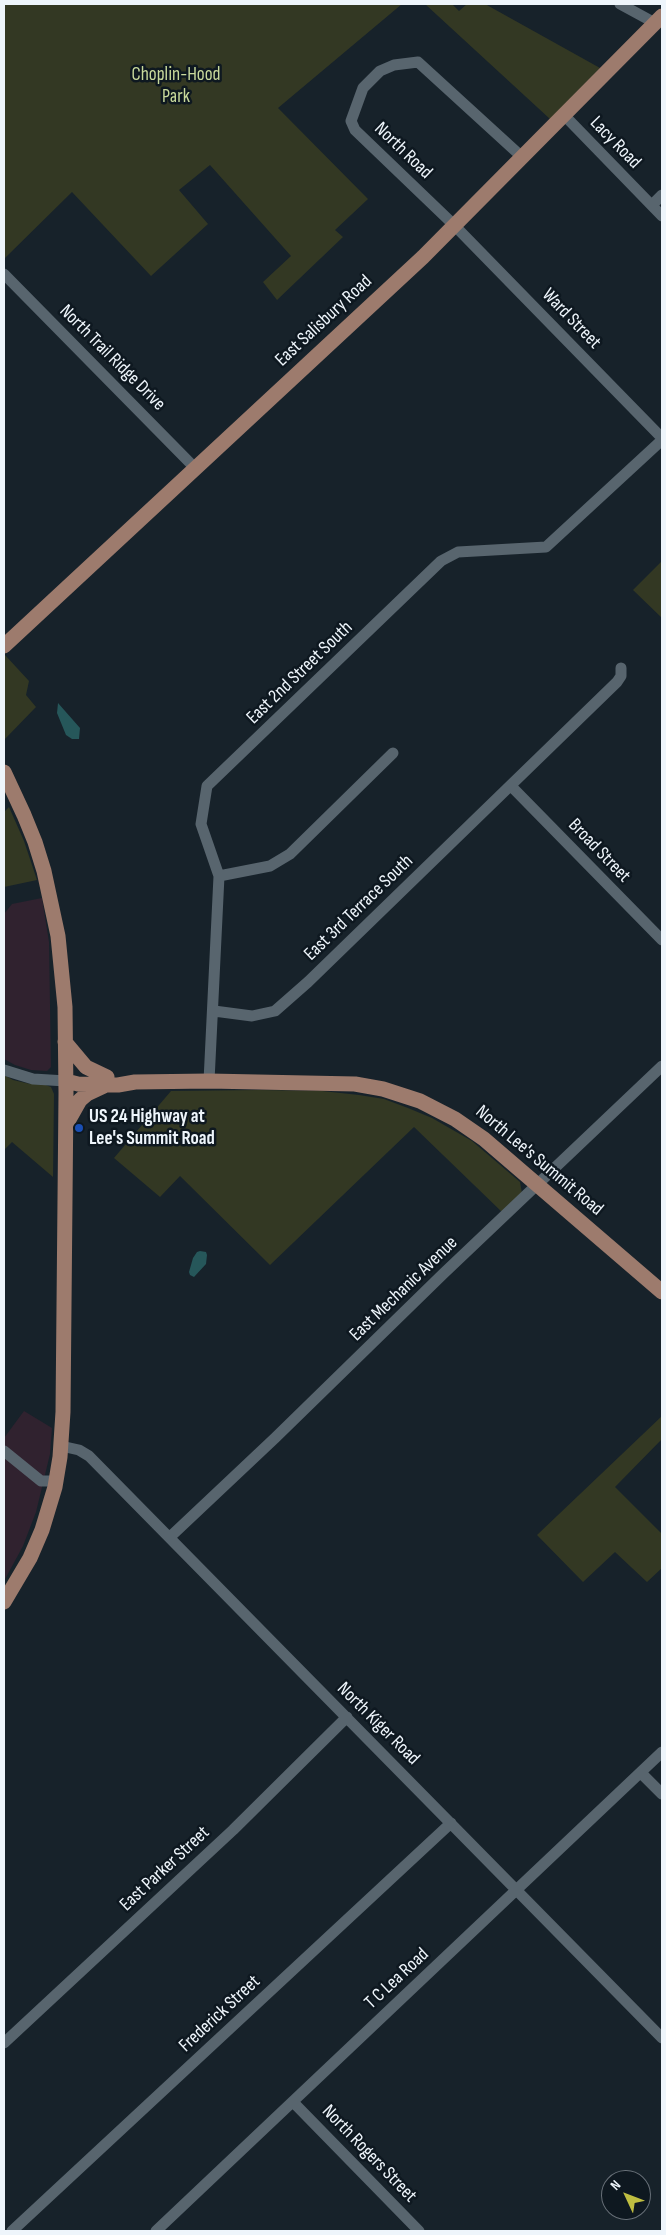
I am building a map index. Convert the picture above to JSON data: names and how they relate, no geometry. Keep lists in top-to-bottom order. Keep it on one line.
{"streets":{"main road":["East Salisbury Road","North Lee's Summit Road"],"street":["Lacy Road","North Road","Ward Street","North Trail Ridge Drive","East 2nd Street South","Broad Street","East 3rd Terrace South","East Mechanic Avenue","North Kiger Road","East Parker Street","T C Lea Road","Frederick Street","North Rogers Street"]},"crossings":[["Lacy Road","East Salisbury Road"],["North Road","Ward Street"],["North Road","East Salisbury Road"],["Ward Street","East Salisbury Road"],["Ward Street","East 2nd Street South"],["East Salisbury Road","North Trail Ridge Drive"],["East 2nd Street South","East 3rd Terrace South"],["East 2nd Street South","North Lee's Summit Road"],["Broad Street","East 3rd Terrace South"],["North Lee's Summit Road","East Mechanic Avenue"],["East Mechanic Avenue","North Kiger Road"],["North Kiger Road","East Parker Street"],["North Kiger Road","T C Lea Road"],["North Kiger Road","Frederick Street"],["T C Lea Road","North Rogers Street"]],"parks":["Choplin-Hood Park"],"places":["US 24 Highway at Lee's Summit Road"],"north":"top left"}
